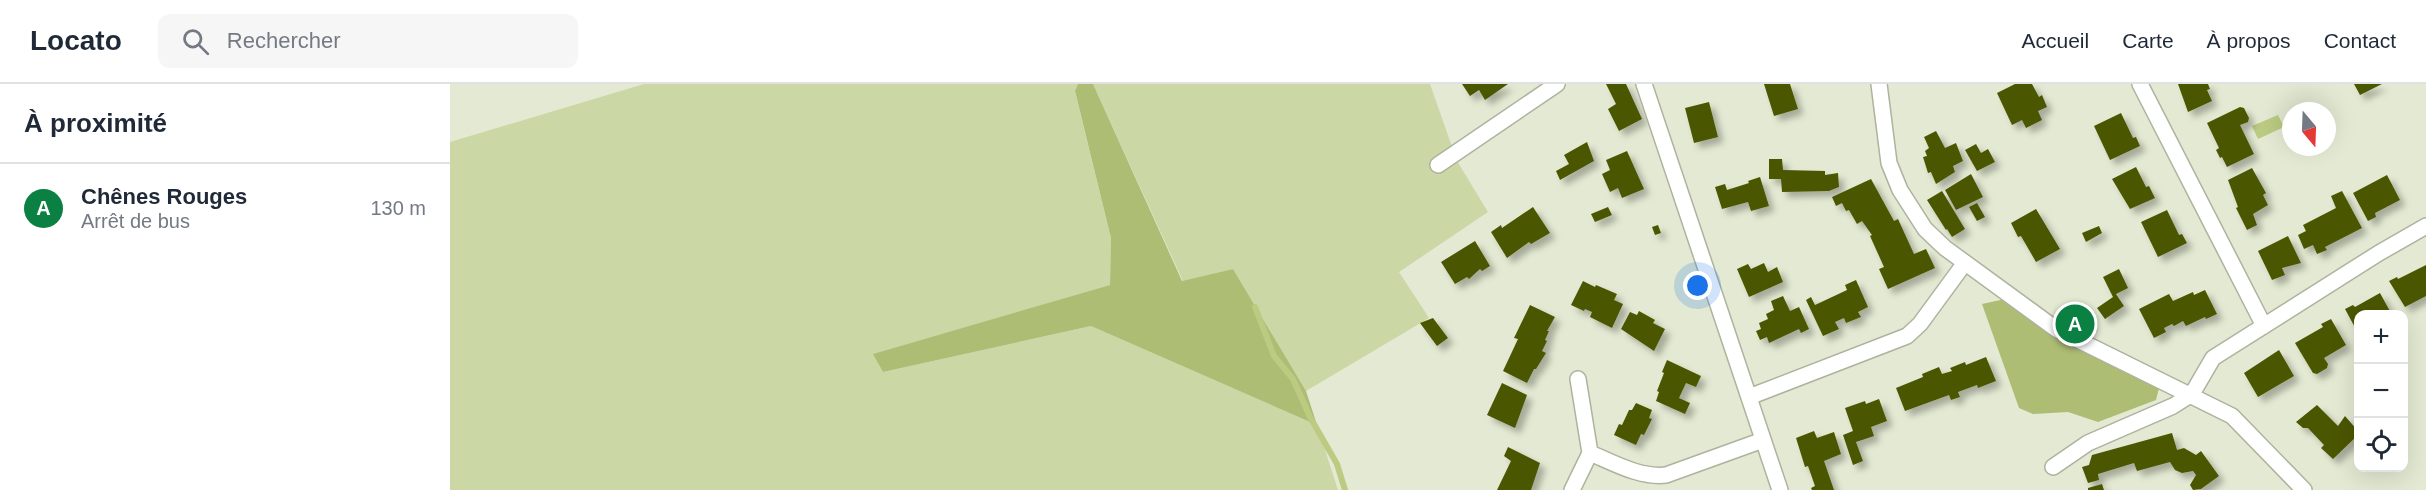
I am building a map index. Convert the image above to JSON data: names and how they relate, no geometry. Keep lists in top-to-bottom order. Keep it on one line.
{"north":"bottom","page":{"header":"Locato","search":"Rechercher","nav":["Accueil","Carte","À propos","Contact"],"heading":"À proximité","list":[{"mark":"A","name":"Chênes Rouges","note":"Arrêt de bus","value":"130 m"}],"pins":"A","map_buttons":["+","−"]}}
